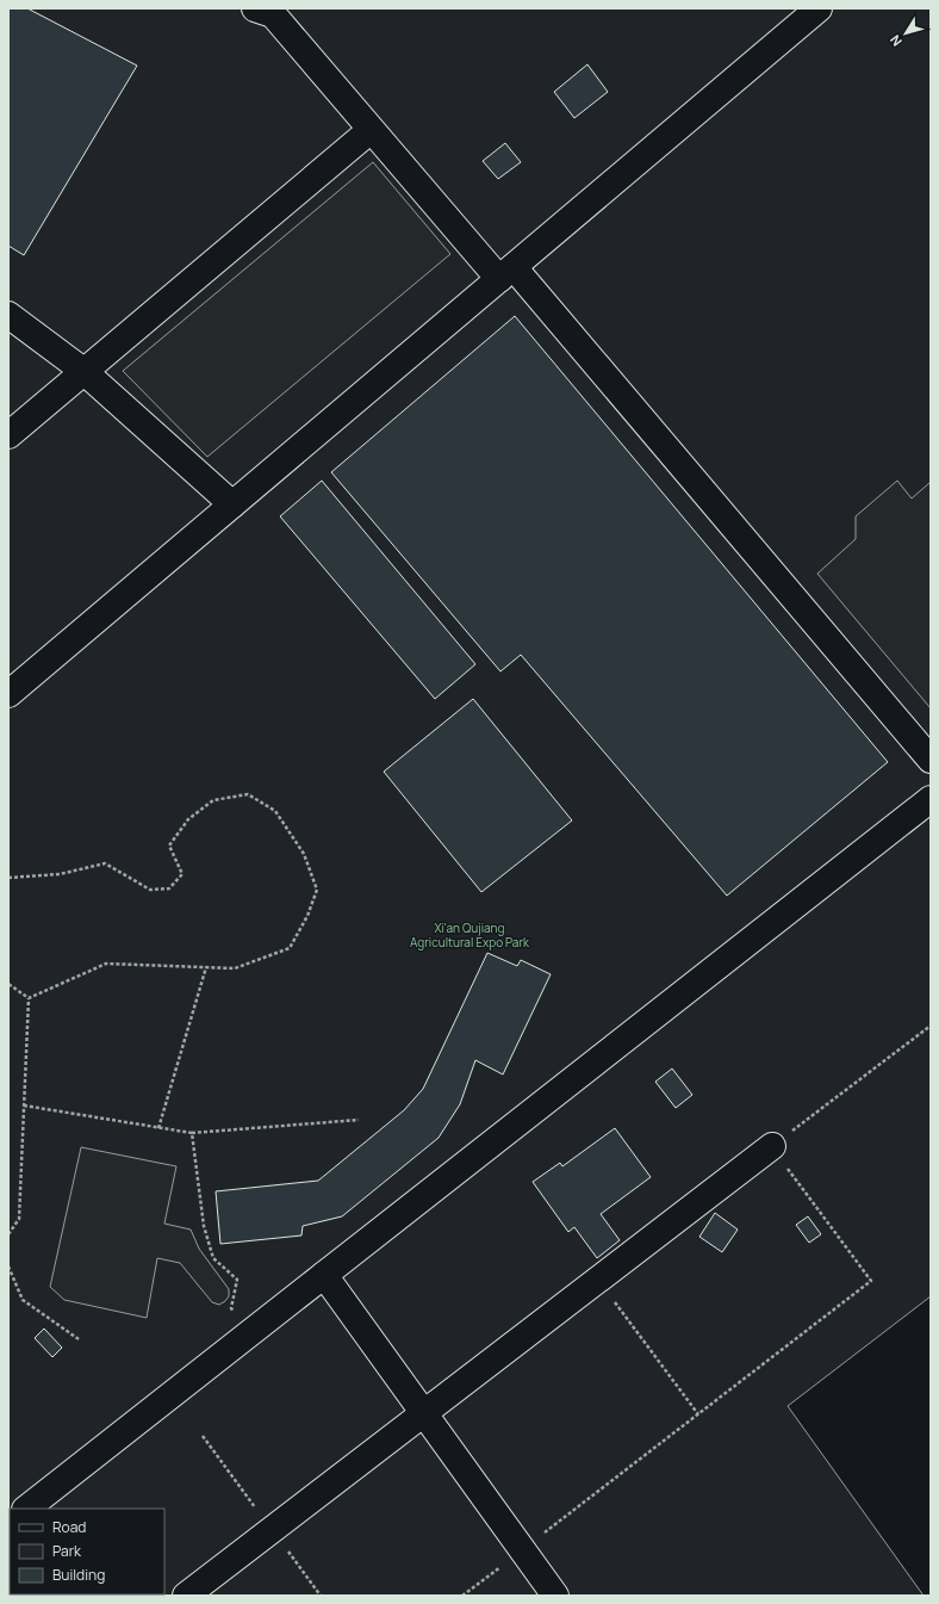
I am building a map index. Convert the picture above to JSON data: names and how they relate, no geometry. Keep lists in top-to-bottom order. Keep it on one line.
{"parks":["Xi'an Qujiang Agricultural Expo Park"],"legend":["Road","Park","Building"],"north":"bottom left"}
